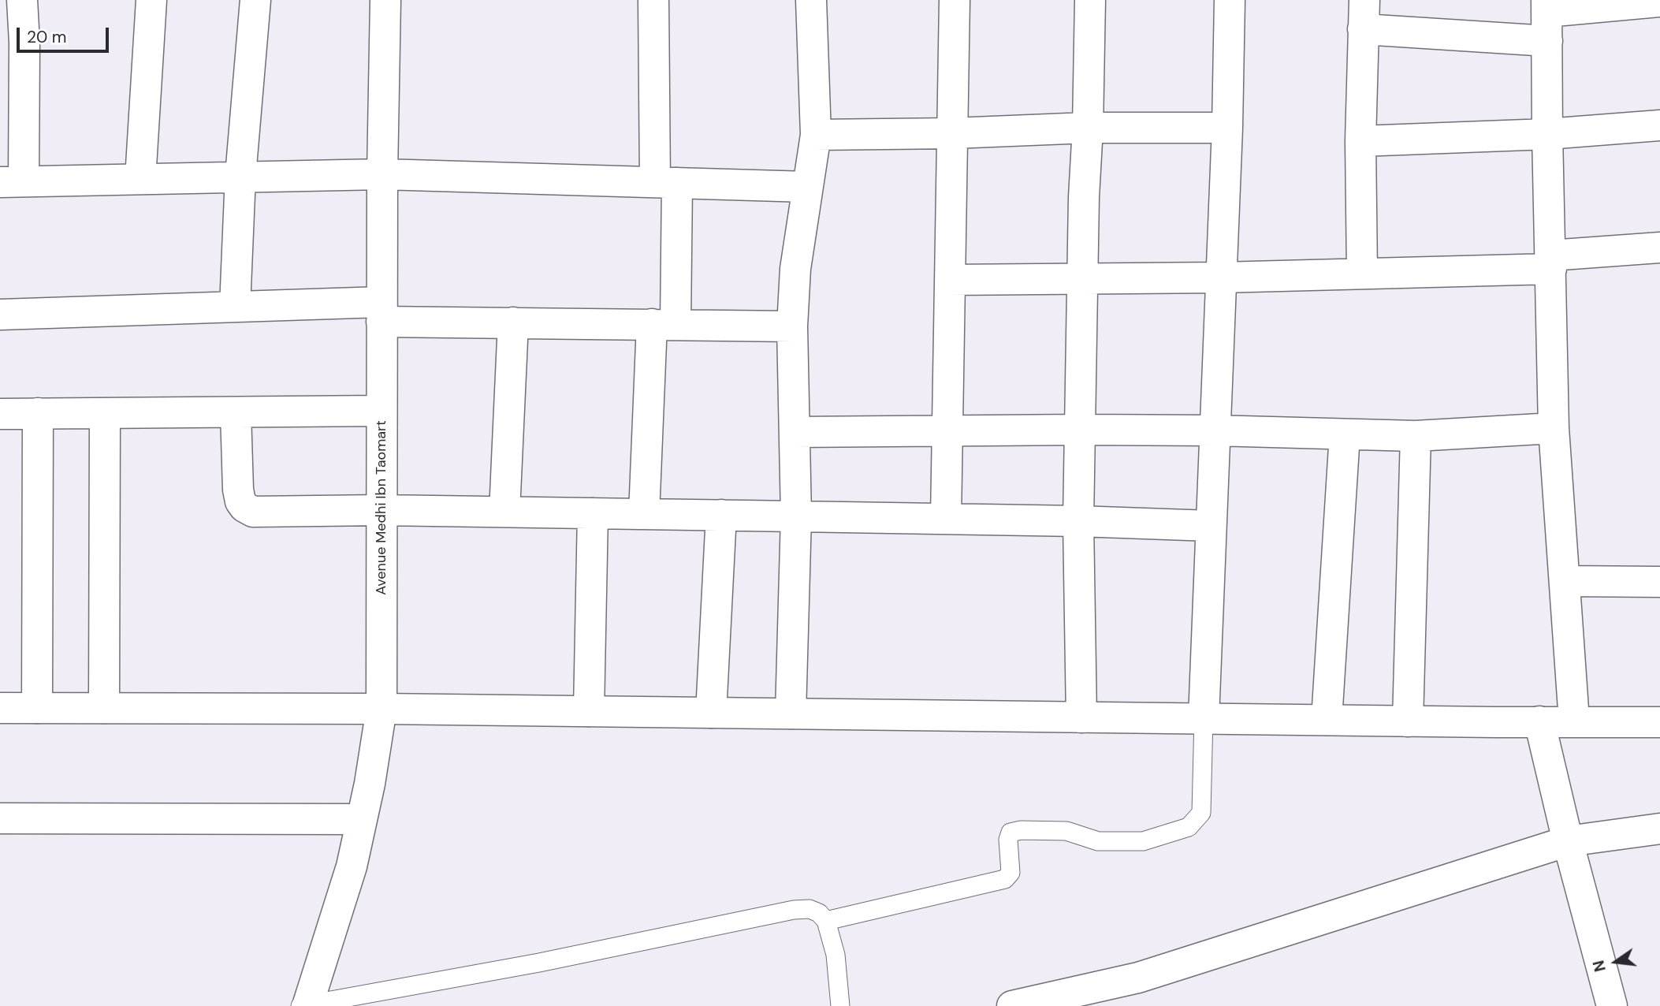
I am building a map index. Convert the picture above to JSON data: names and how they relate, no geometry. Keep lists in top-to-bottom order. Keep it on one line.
{"streets":{"street":["Avenue Medhi Ibn Taomart"]},"scale_bar":"20 m","north":"left"}
